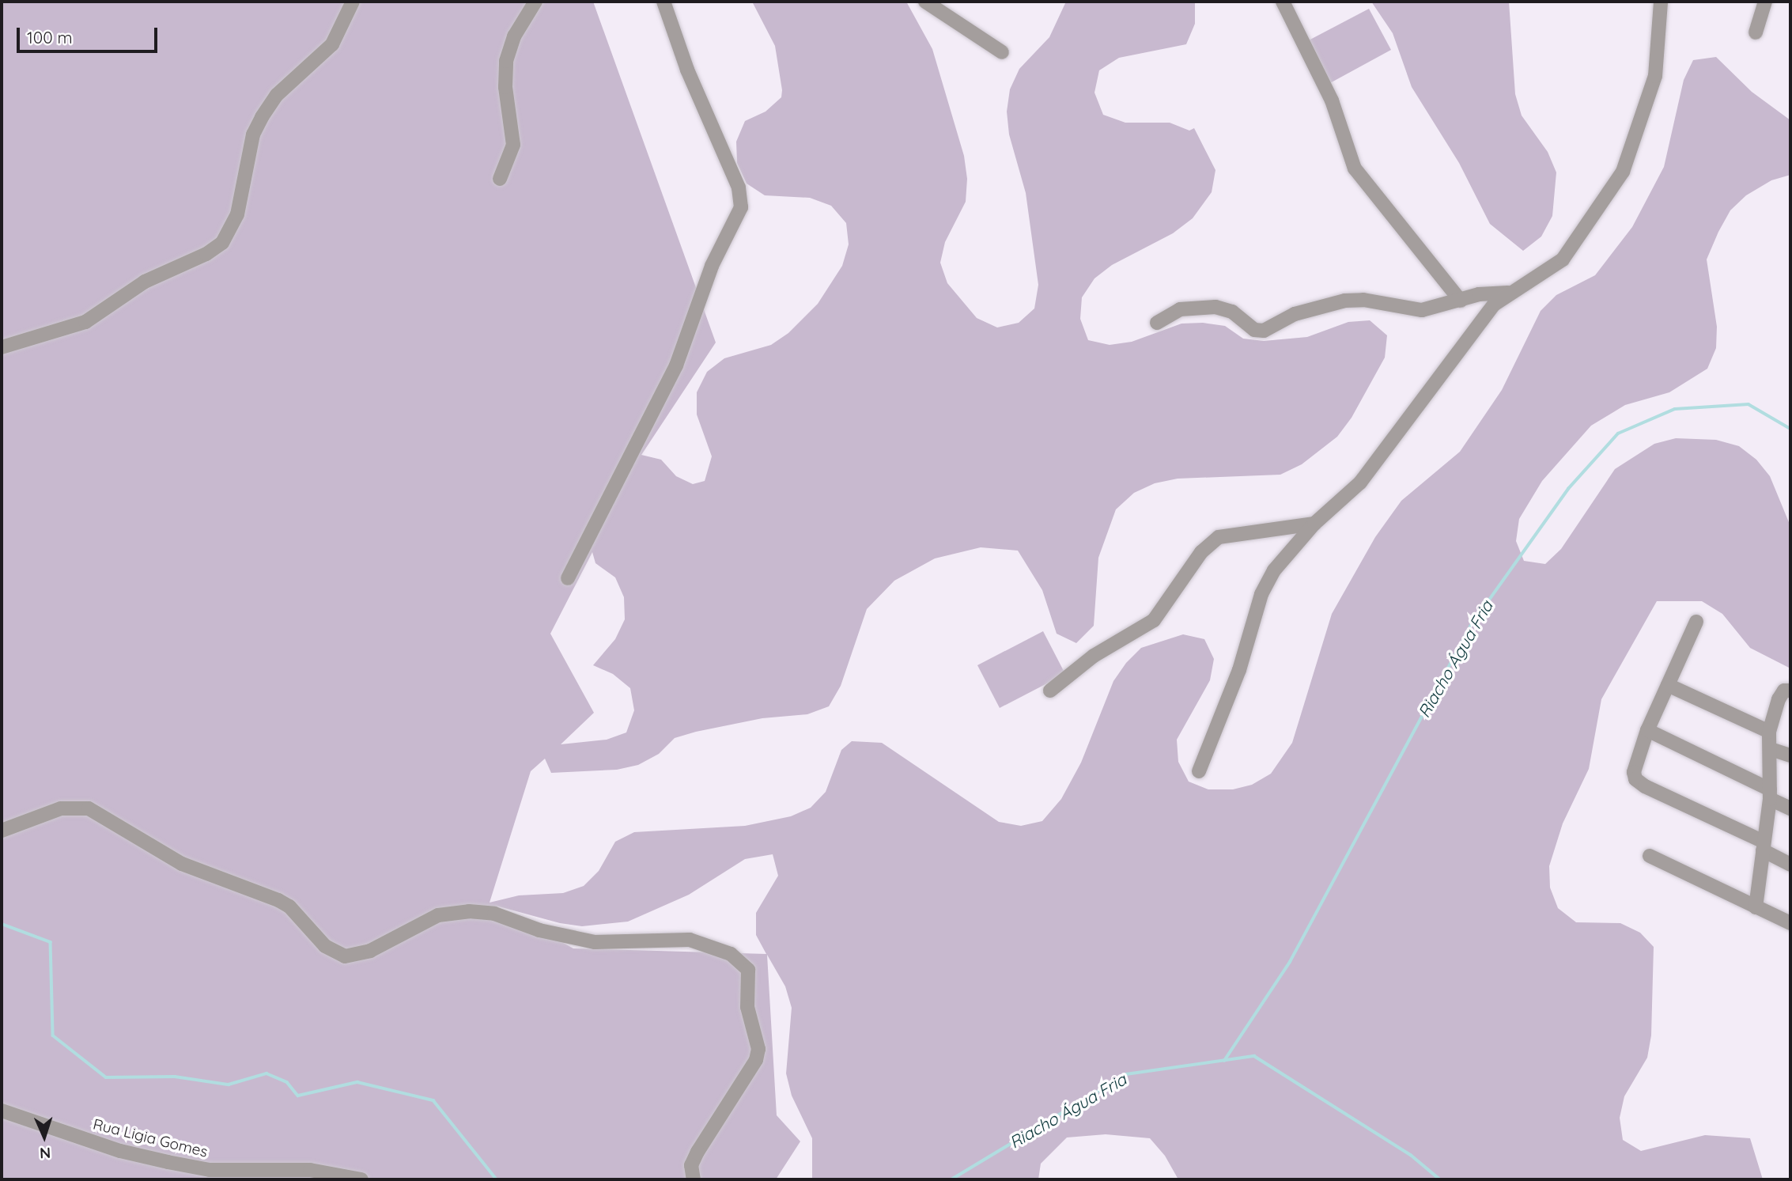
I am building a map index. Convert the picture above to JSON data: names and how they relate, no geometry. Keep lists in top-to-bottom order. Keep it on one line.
{"streets":{"street":["Rua Ligia Gomes"]},"water":["Riacho Água Fria"],"scale_bar":"100 m","north":"bottom"}
